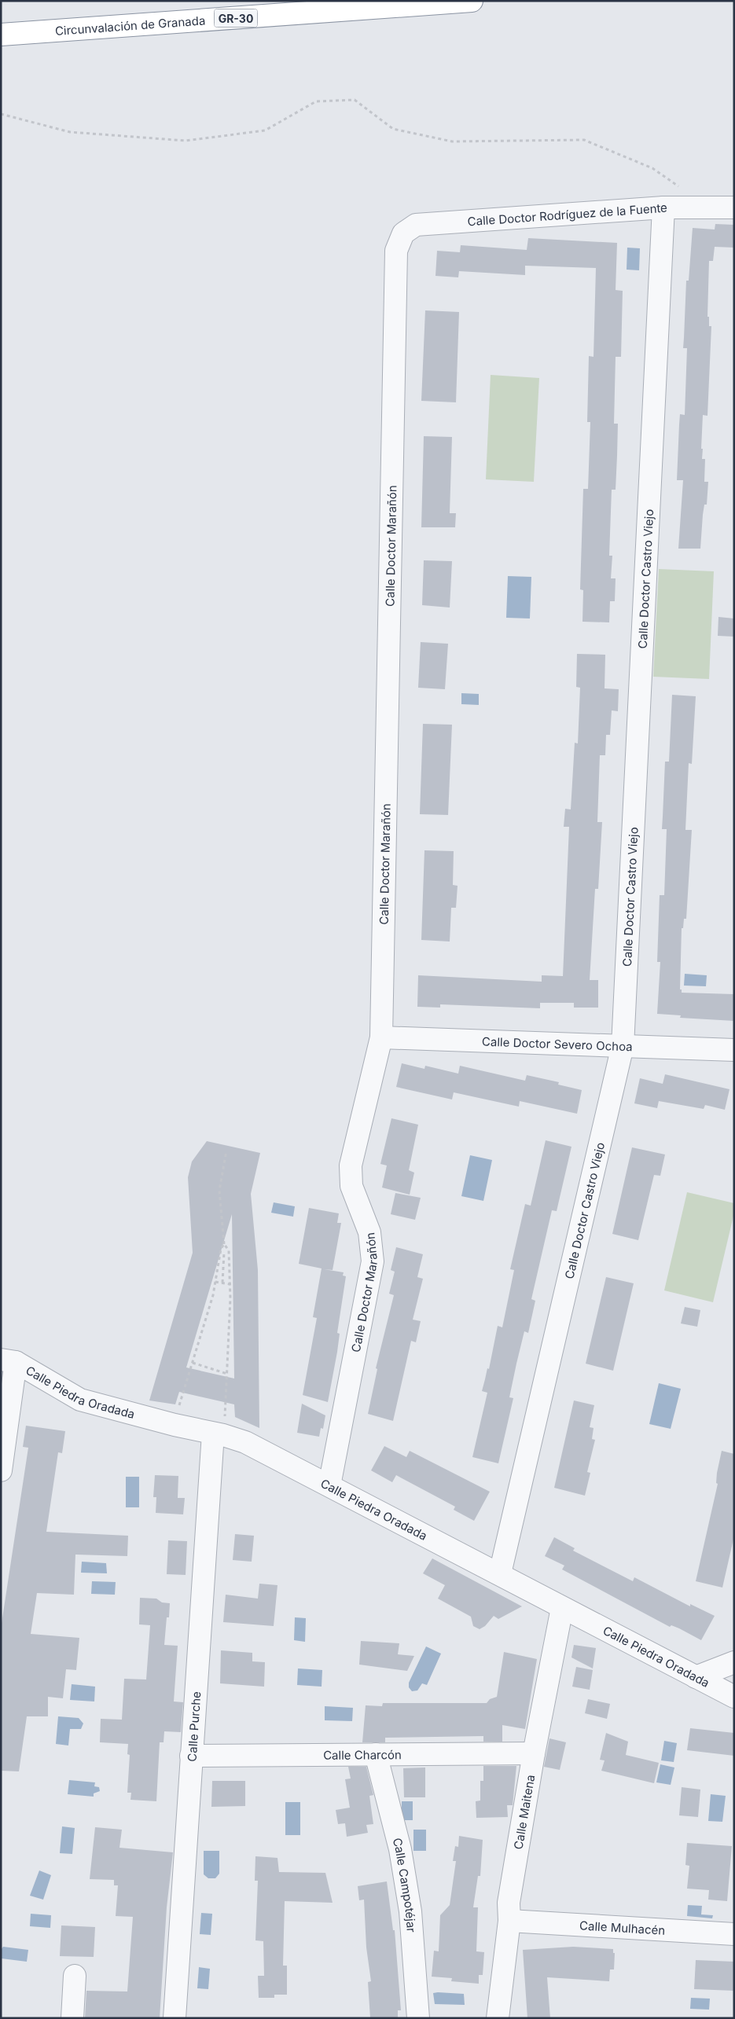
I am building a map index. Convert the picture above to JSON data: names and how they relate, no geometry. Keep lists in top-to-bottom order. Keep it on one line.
{"streets":{"highway":["GR-30","Circunvalación de Granada"],"street":["Calle Doctor Rodríguez de la Fuente","Calle Doctor Marañón","Calle Doctor Castro Viejo","Calle Doctor Severo Ochoa","Calle Piedra Oradada","Calle Purche","Calle Charcón","Calle Maitena","Calle Campotéjar","Calle Mulhacén"]},"crossings":[["Calle Doctor Rodríguez de la Fuente","Calle Doctor Marañón"],["Calle Doctor Rodríguez de la Fuente","Calle Doctor Castro Viejo"],["Calle Doctor Marañón","Calle Doctor Severo Ochoa"],["Calle Doctor Marañón","Calle Piedra Oradada"],["Calle Doctor Castro Viejo","Calle Doctor Severo Ochoa"],["Calle Doctor Castro Viejo","Calle Piedra Oradada"],["Calle Piedra Oradada","Calle Purche"],["Calle Piedra Oradada","Calle Maitena"],["Calle Purche","Calle Charcón"],["Calle Charcón","Calle Maitena"],["Calle Charcón","Calle Campotéjar"],["Calle Maitena","Calle Mulhacén"]]}
